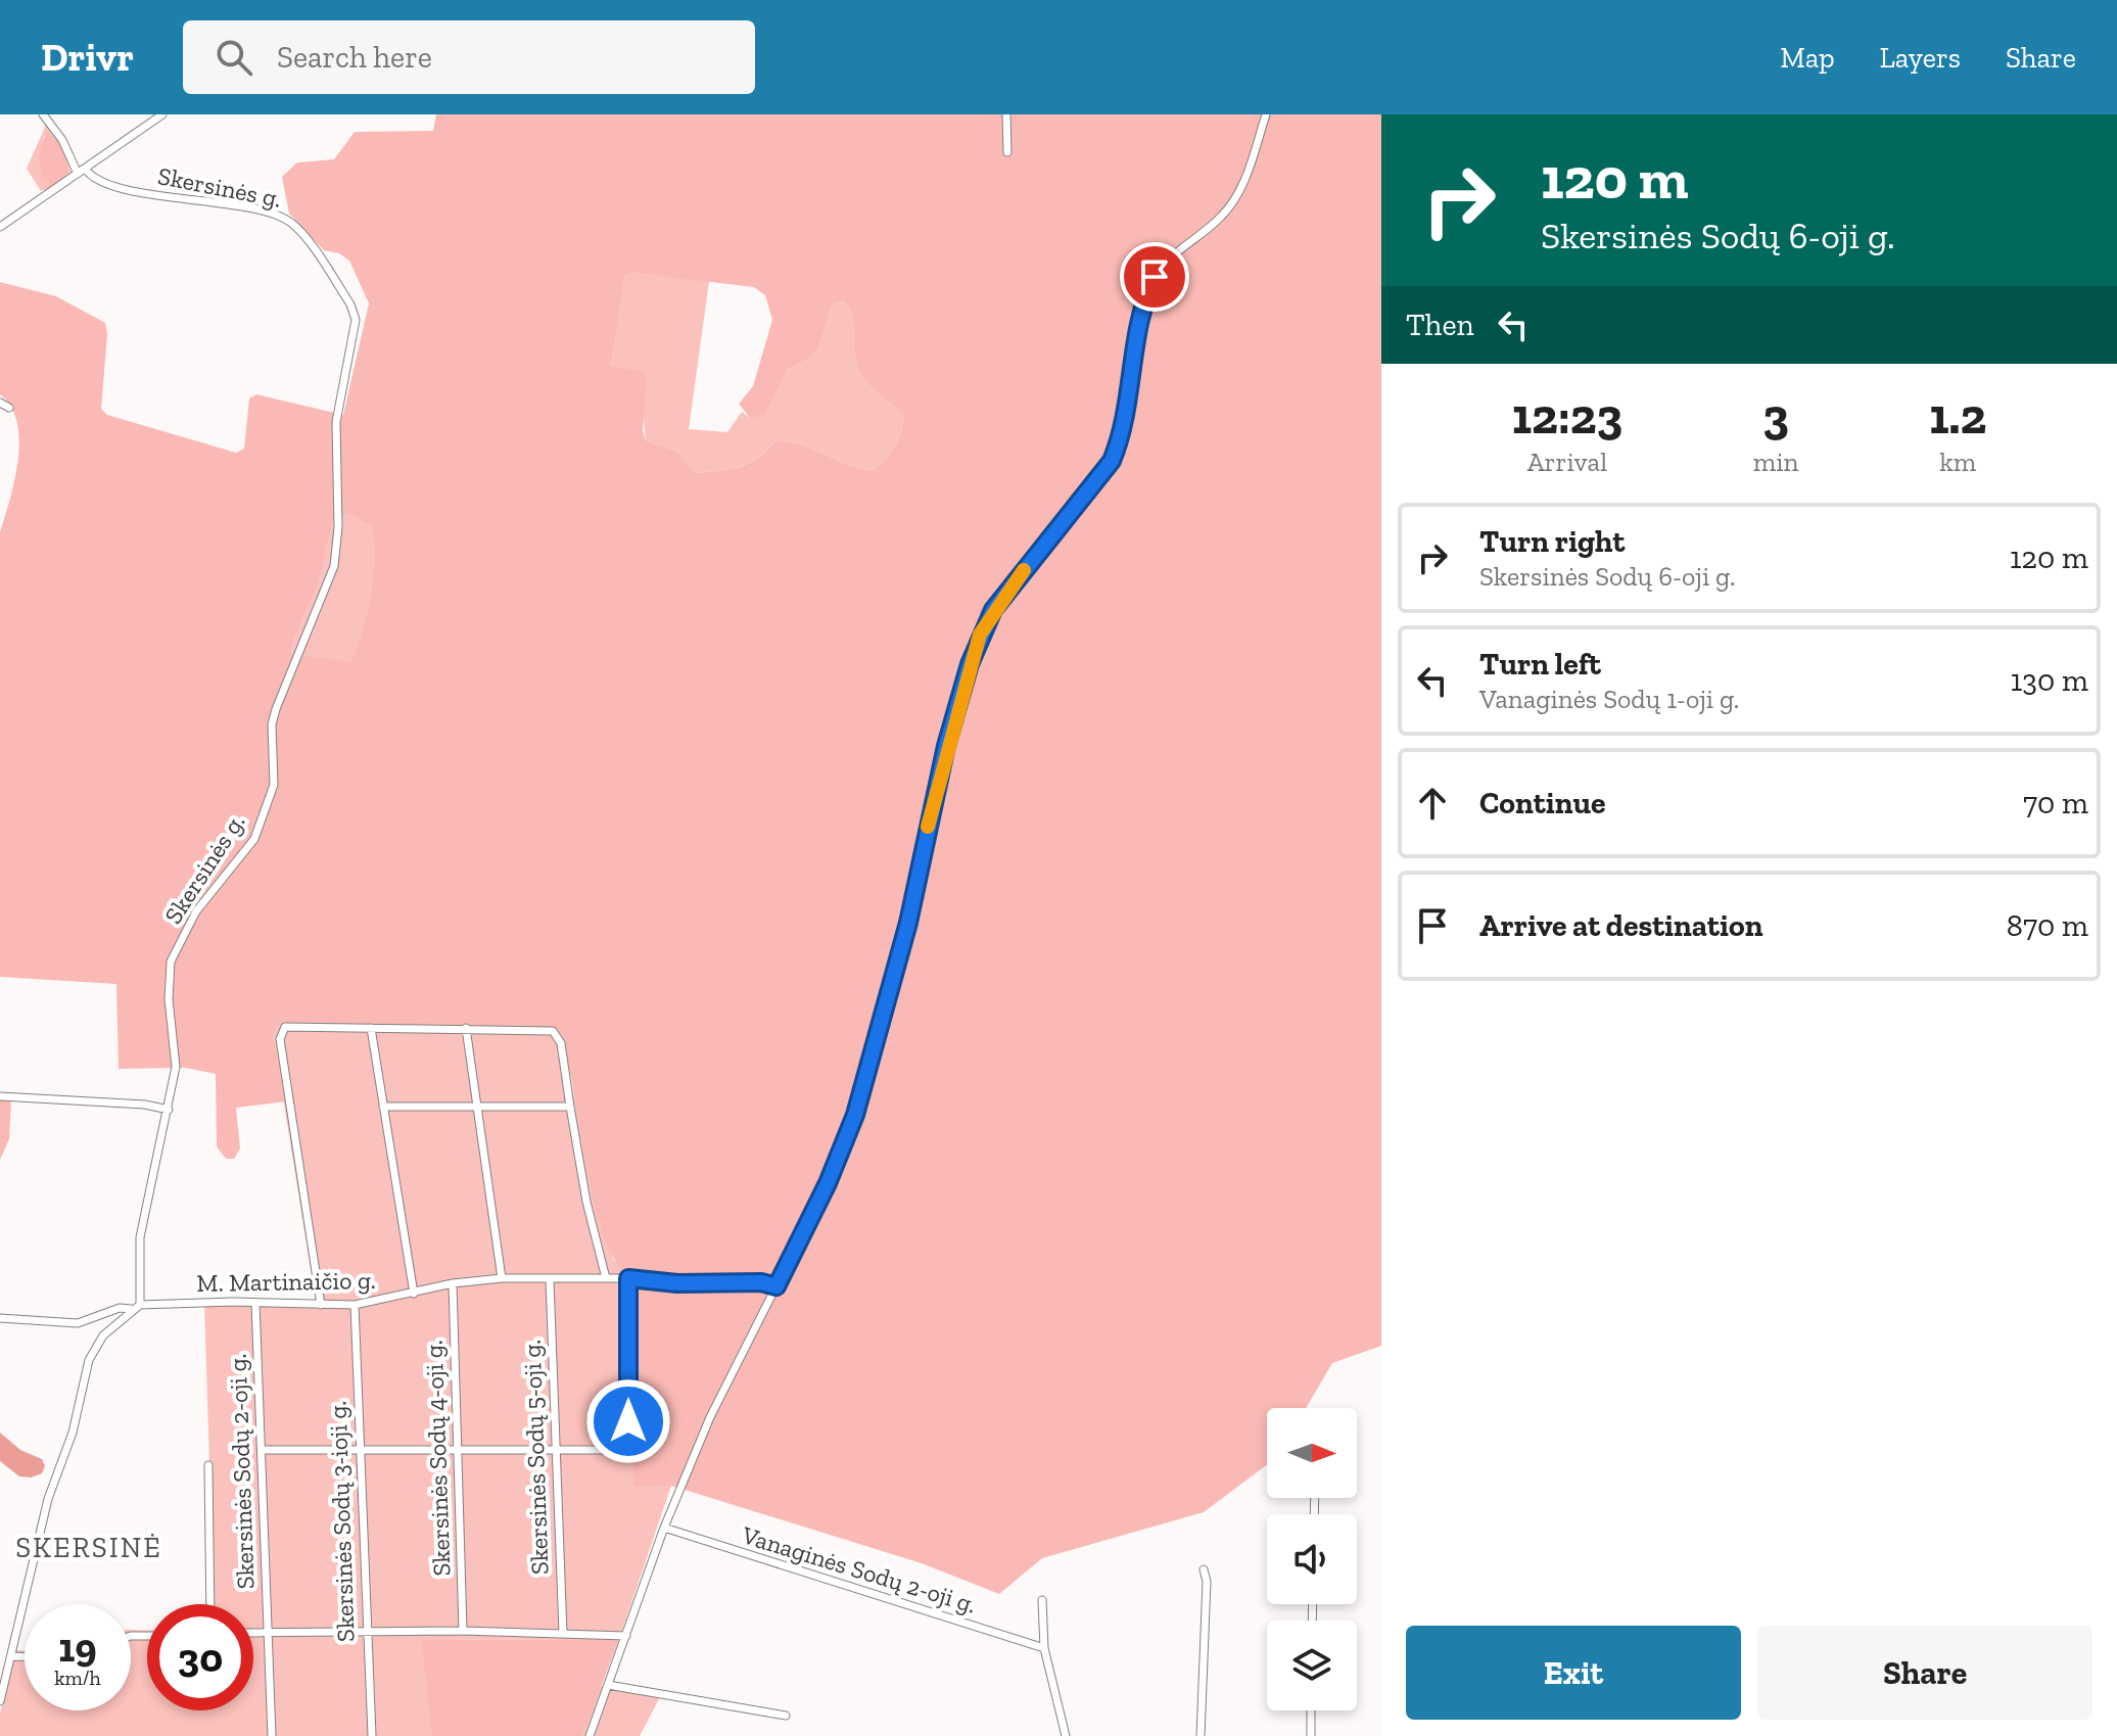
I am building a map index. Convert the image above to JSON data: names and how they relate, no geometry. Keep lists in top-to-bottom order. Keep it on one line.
{"streets":{"street":["Skersinės g.","M. Martinaičio g.","Skersinės Sodų 5-oji g.","Skersinės Sodų 4-oji g.","Skersinės Sodų 2-oji g.","Skersinės Sodų 3-ioji g.","Vanaginės Sodų 2-oji g."]},"crossings":[["Skersinės g.","M. Martinaičio g."],["M. Martinaičio g.","Skersinės Sodų 5-oji g."],["M. Martinaičio g.","Skersinės Sodų 4-oji g."],["M. Martinaičio g.","Skersinės Sodų 2-oji g."],["M. Martinaičio g.","Skersinės Sodų 3-ioji g."]],"districts":["SKERSINĖ"],"north":"right","page":{"header":"Drivr","search":"Search here","nav":["Map","Layers","Share"],"turn":["120 m","Skersinės Sodų 6-oji g."],"then":"Then","eta":["12:23","Arrival","3","min","1.2","km"],"list":[{"name":"Turn right","note":"Skersinės Sodų 6-oji g.","value":"120 m"},{"name":"Turn left","note":"Vanaginės Sodų 1-oji g.","value":"130 m"},{"name":"Continue","value":"70 m"},{"name":"Arrive at destination","value":"870 m"}],"speed":"19 km/h","limit":"30","buttons":["Exit","Share"]}}
